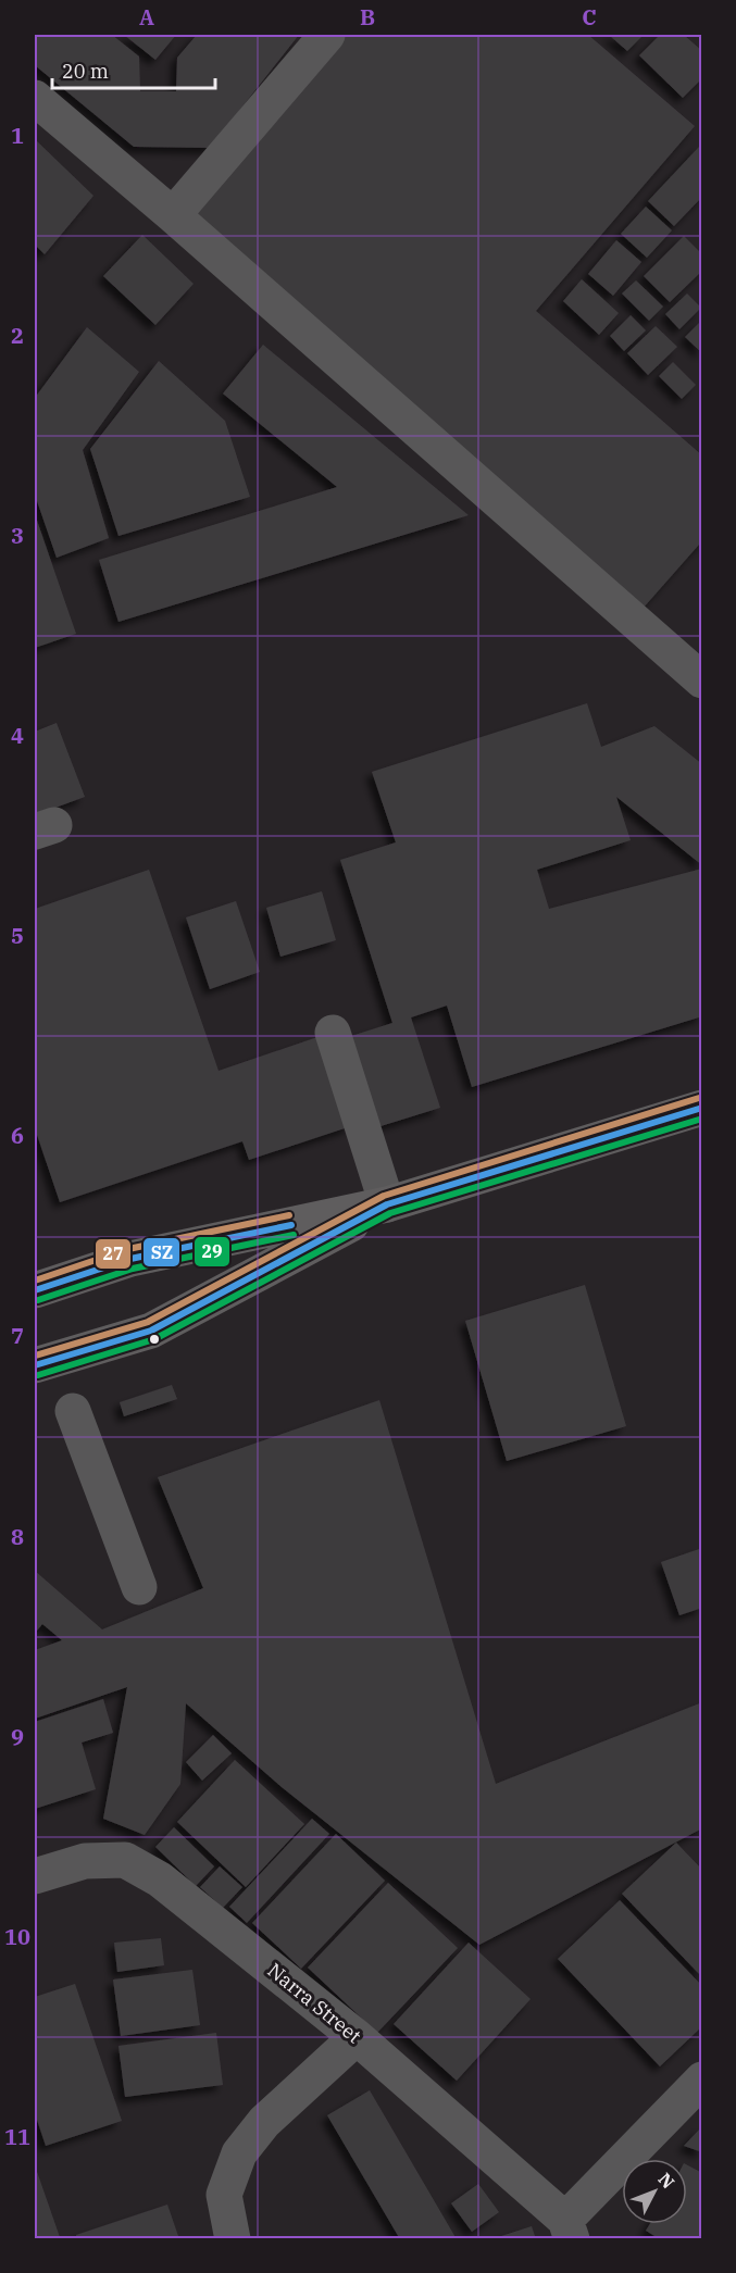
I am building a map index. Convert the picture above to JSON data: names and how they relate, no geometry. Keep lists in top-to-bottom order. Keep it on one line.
{"streets":{"street":["Narra Street"]},"lines":["transit line 27","transit line SZ","transit line 29"],"scale_bar":"20 m","north":"top right","grid":{"columns":["A","B","C"],"rows":["1","2","3","4","5","6","7","8","9","10","11"]}}
